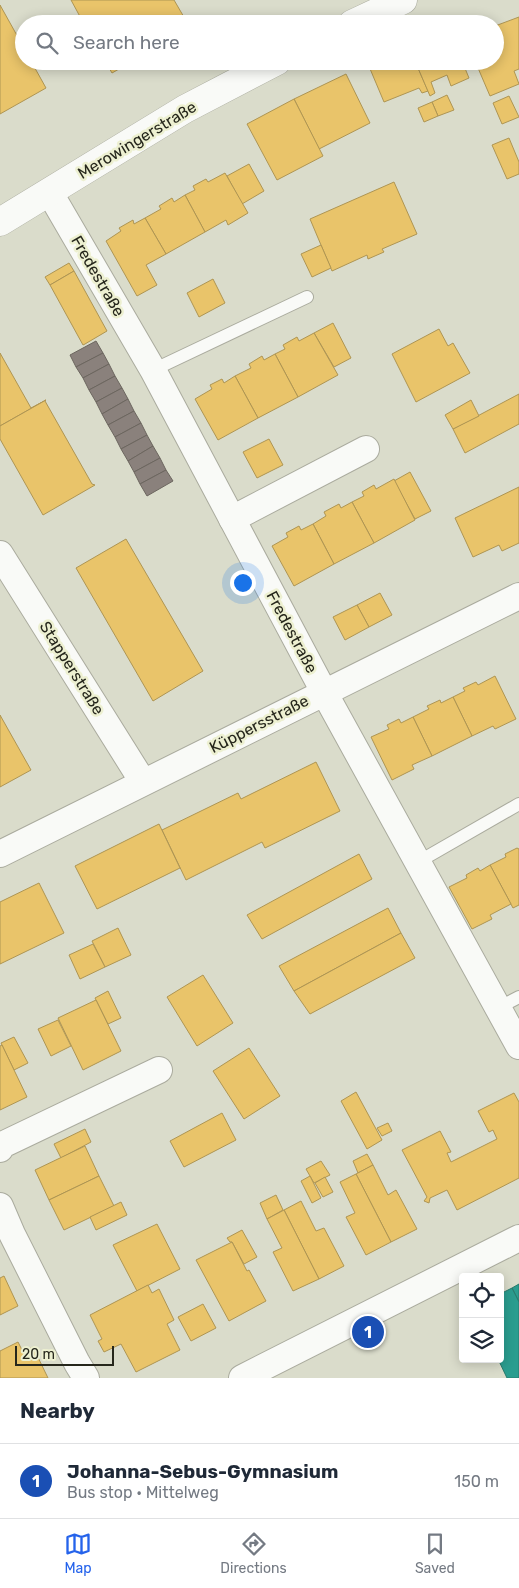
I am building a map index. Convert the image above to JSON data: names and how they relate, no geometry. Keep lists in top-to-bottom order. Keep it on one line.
{"streets":{"street":["Merowingerstraße","Fredestraße","Stapperstraße","Küppersstraße"]},"crossings":[["Merowingerstraße","Fredestraße"],["Fredestraße","Küppersstraße"],["Stapperstraße","Küppersstraße"]],"scale_bar":"20 m","page":{"search":"Search here","pins":"1","scale":"20 m","heading":"Nearby","list":[{"mark":"1","name":"Johanna-Sebus-Gymnasium","note":"Bus stop · Mittelweg","value":"150 m"}],"nav":["Map","Directions","Saved"]}}
